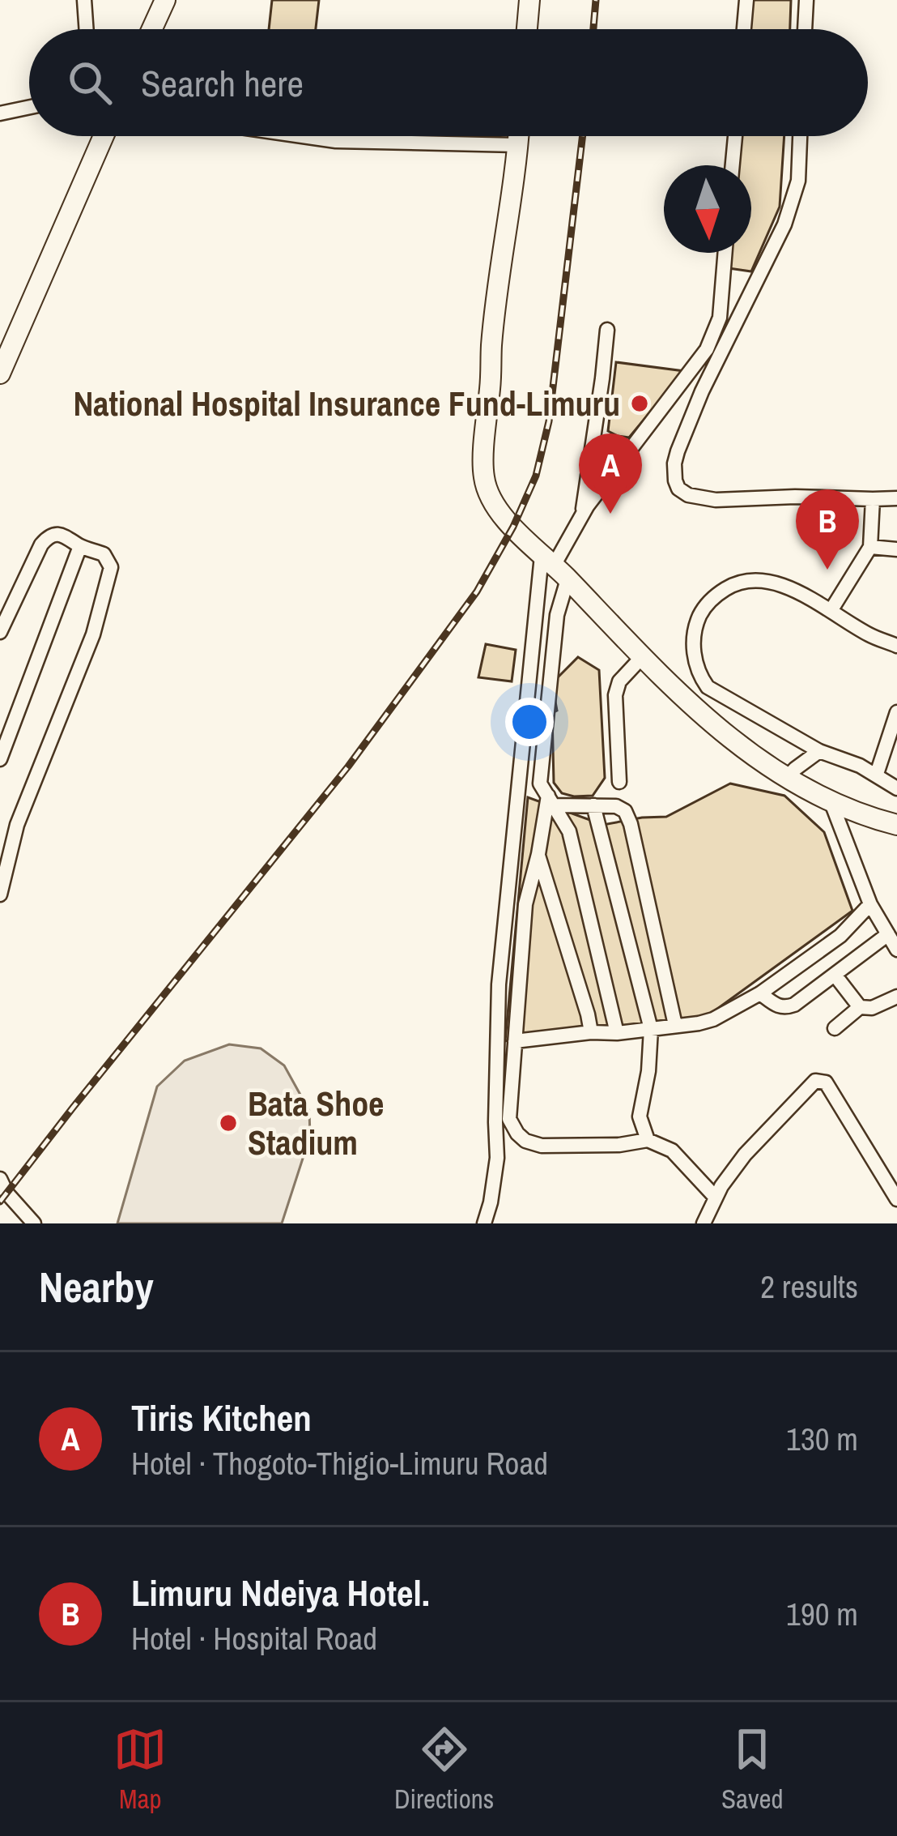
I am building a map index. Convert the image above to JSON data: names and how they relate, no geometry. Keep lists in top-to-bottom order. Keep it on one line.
{"places":["National Hospital Insurance Fund-Limuru","Bata Shoe Stadium"],"north":"bottom","page":{"search":"Search here","pins":["A","B"],"heading":["Nearby","2 results"],"list":[{"mark":"A","name":"Tiris Kitchen","note":"Hotel · Thogoto-Thigio-Limuru Road","value":"130 m"},{"mark":"B","name":"Limuru Ndeiya Hotel.","note":"Hotel · Hospital Road","value":"190 m"}],"nav":["Map","Directions","Saved"]}}
